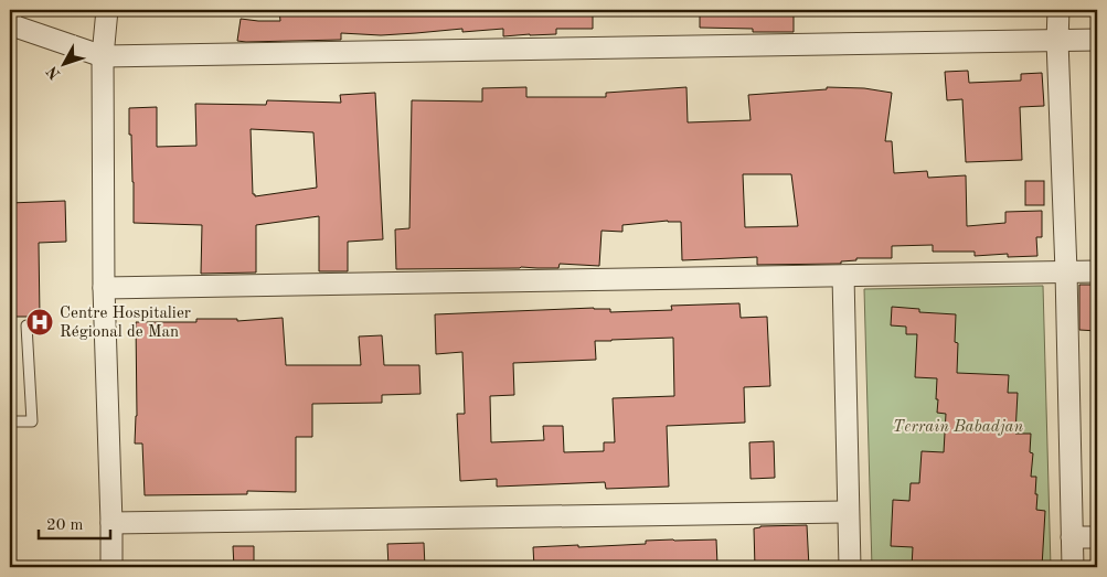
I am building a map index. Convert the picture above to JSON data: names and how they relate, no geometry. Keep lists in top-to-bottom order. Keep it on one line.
{"parks":["Terrain Babadjan"],"places":{"hospital":["Centre Hospitalier Régional de Man"]},"scale_bar":"20 m","north":"bottom left"}
